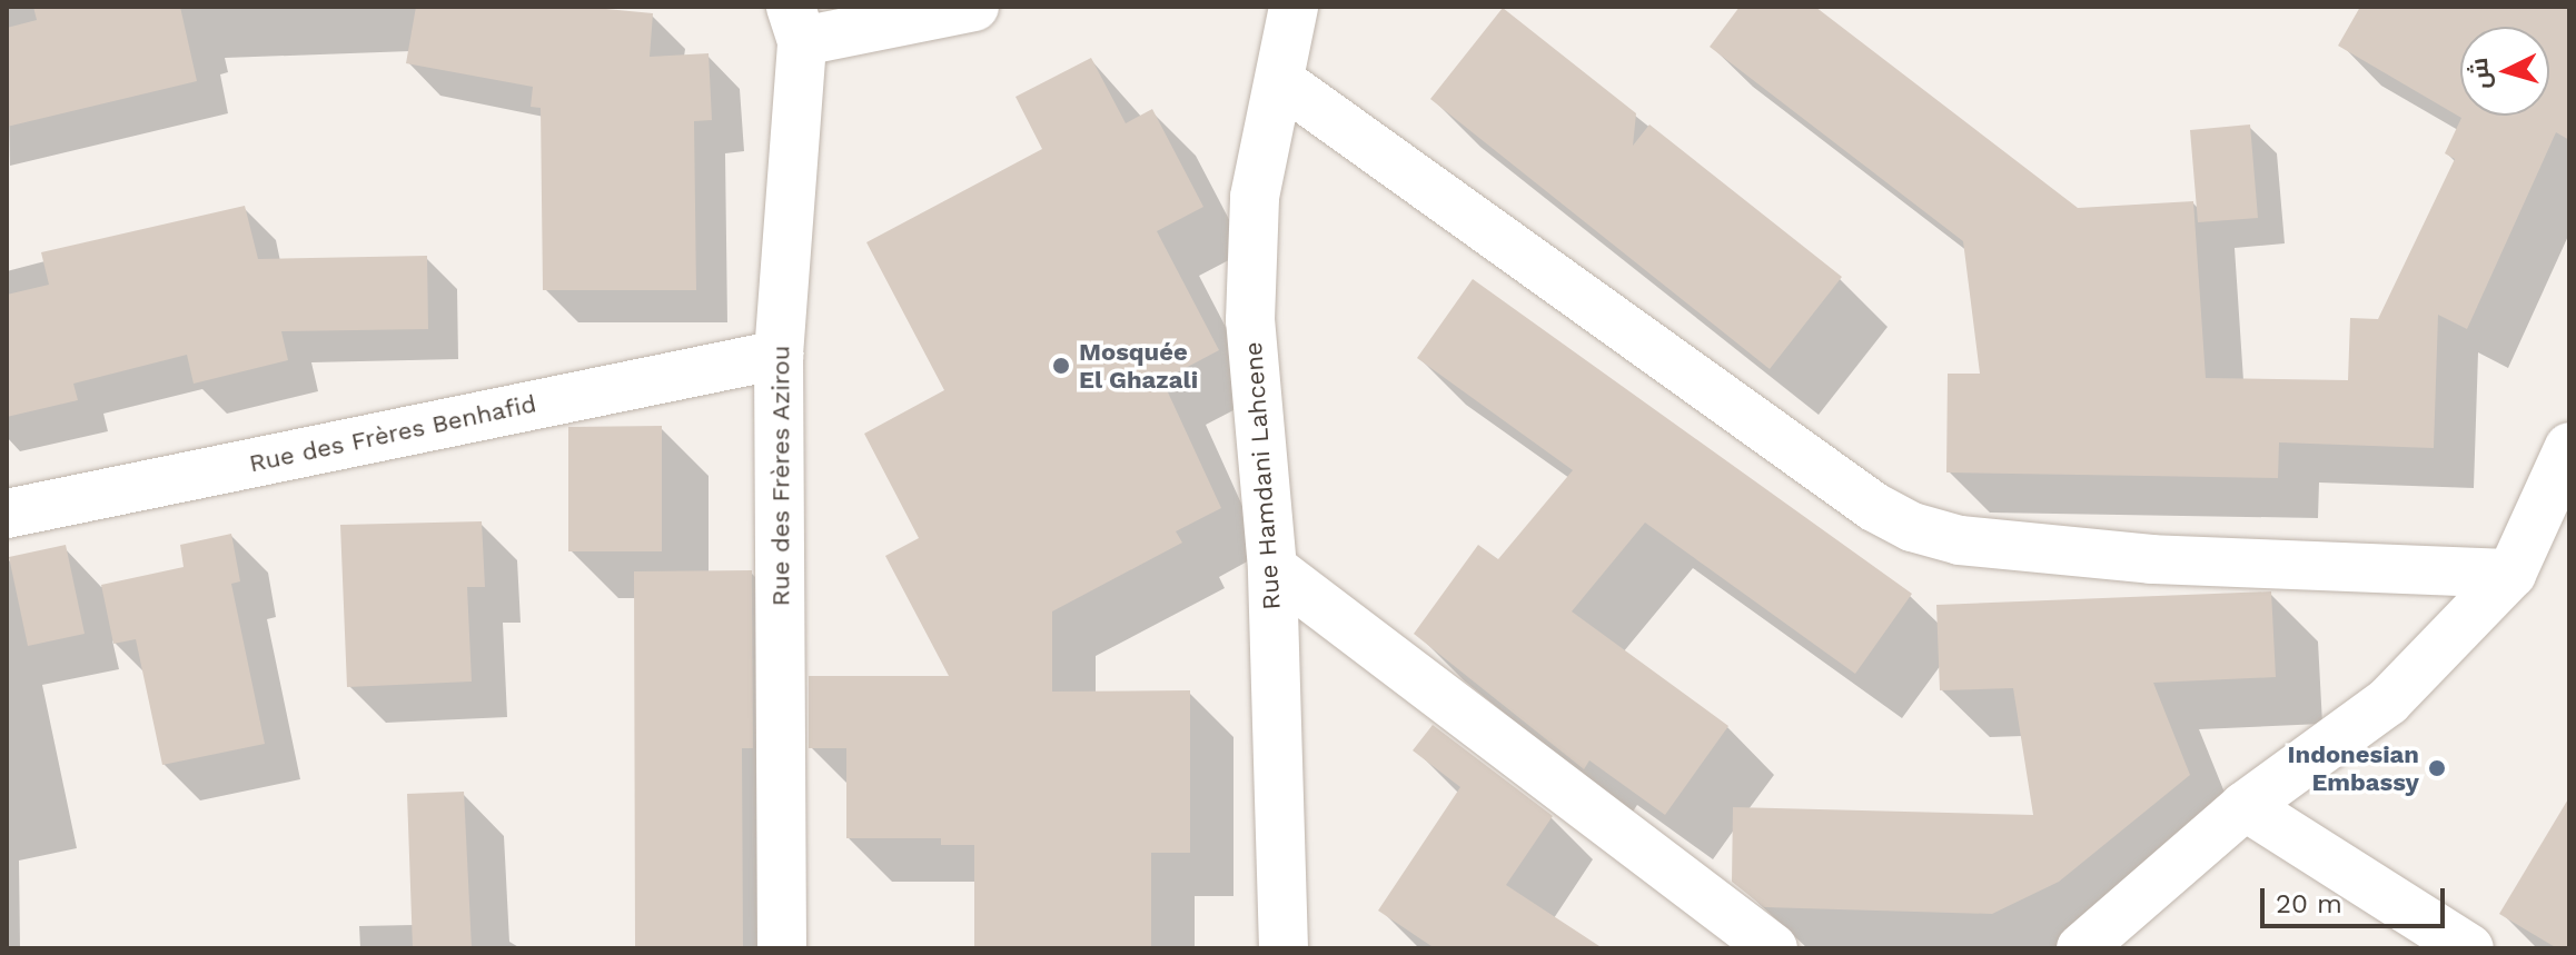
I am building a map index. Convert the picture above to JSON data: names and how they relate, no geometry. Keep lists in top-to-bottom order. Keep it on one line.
{"streets":{"street":["Rue des Frères Benhafid","Rue des Frères Azirou","Rue Hamdani Lahcene"]},"crossings":[["Rue des Frères Benhafid","Rue des Frères Azirou"]],"places":["Mosquée El Ghazali","Indonesian Embassy"],"scale_bar":"20 m","north":"left"}
